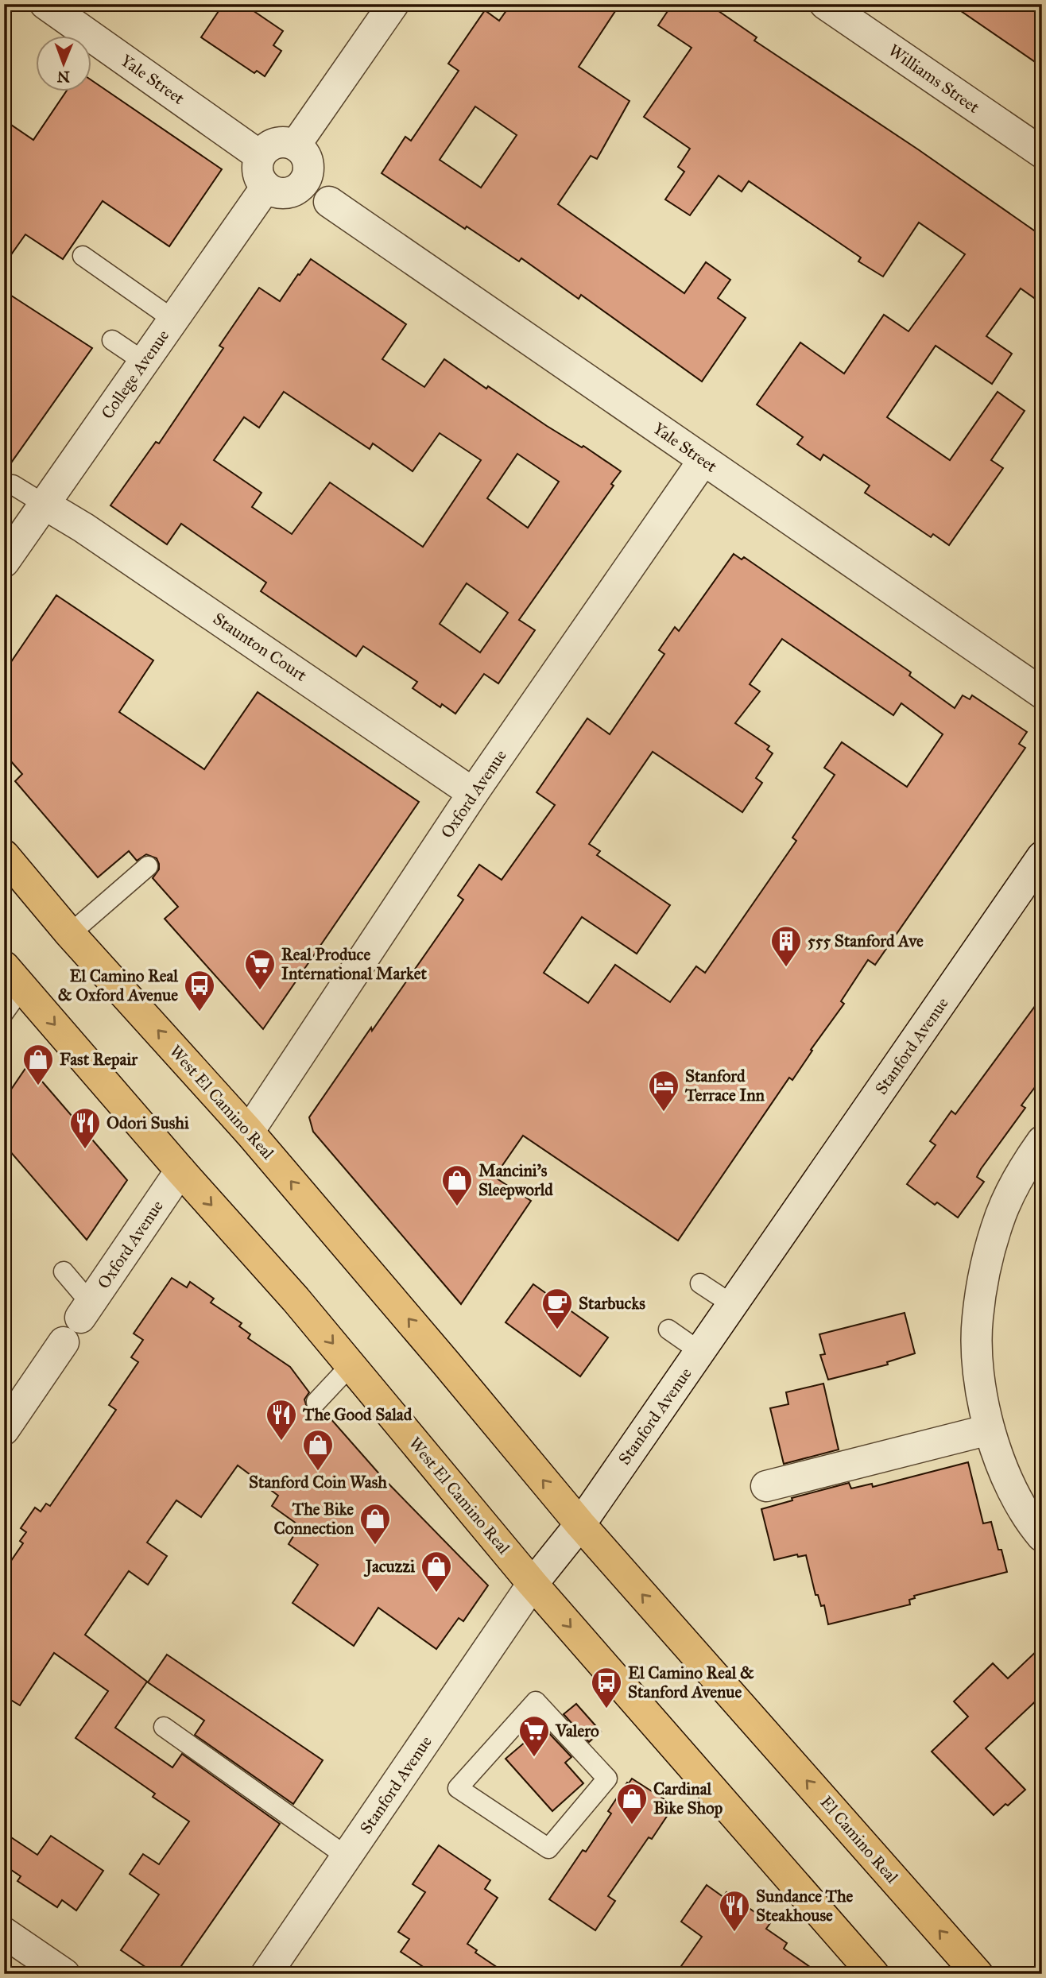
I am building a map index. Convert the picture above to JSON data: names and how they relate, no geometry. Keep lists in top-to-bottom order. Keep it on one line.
{"streets":{"main road":["West El Camino Real","El Camino Real"],"street":["Williams Street","Yale Street","College Avenue","Staunton Court","Oxford Avenue","Stanford Avenue"]},"crossings":[["Yale Street","College Avenue"],["Yale Street","Oxford Avenue"],["College Avenue","Staunton Court"],["Staunton Court","Oxford Avenue"],["Oxford Avenue","West El Camino Real"],["Stanford Avenue","West El Camino Real"],["West El Camino Real","El Camino Real"]],"one_way":["El Camino Real"],"places":{"building":["555 Stanford Ave"],"supermarket":["Real Produce International Market","Valero"],"bus stop":["El Camino Real & Oxford Avenue","El Camino Real & Stanford Avenue"],"shop":["Fast Repair","Mancini’s Sleepworld","Stanford Coin Wash","The Bike Connection","Jacuzzi","Cardinal Bike Shop"],"hotel":["Stanford Terrace Inn"],"restaurant":["Odori Sushi","The Good Salad","Sundance The Steakhouse"],"cafe":["Starbucks"]},"north":"bottom"}
